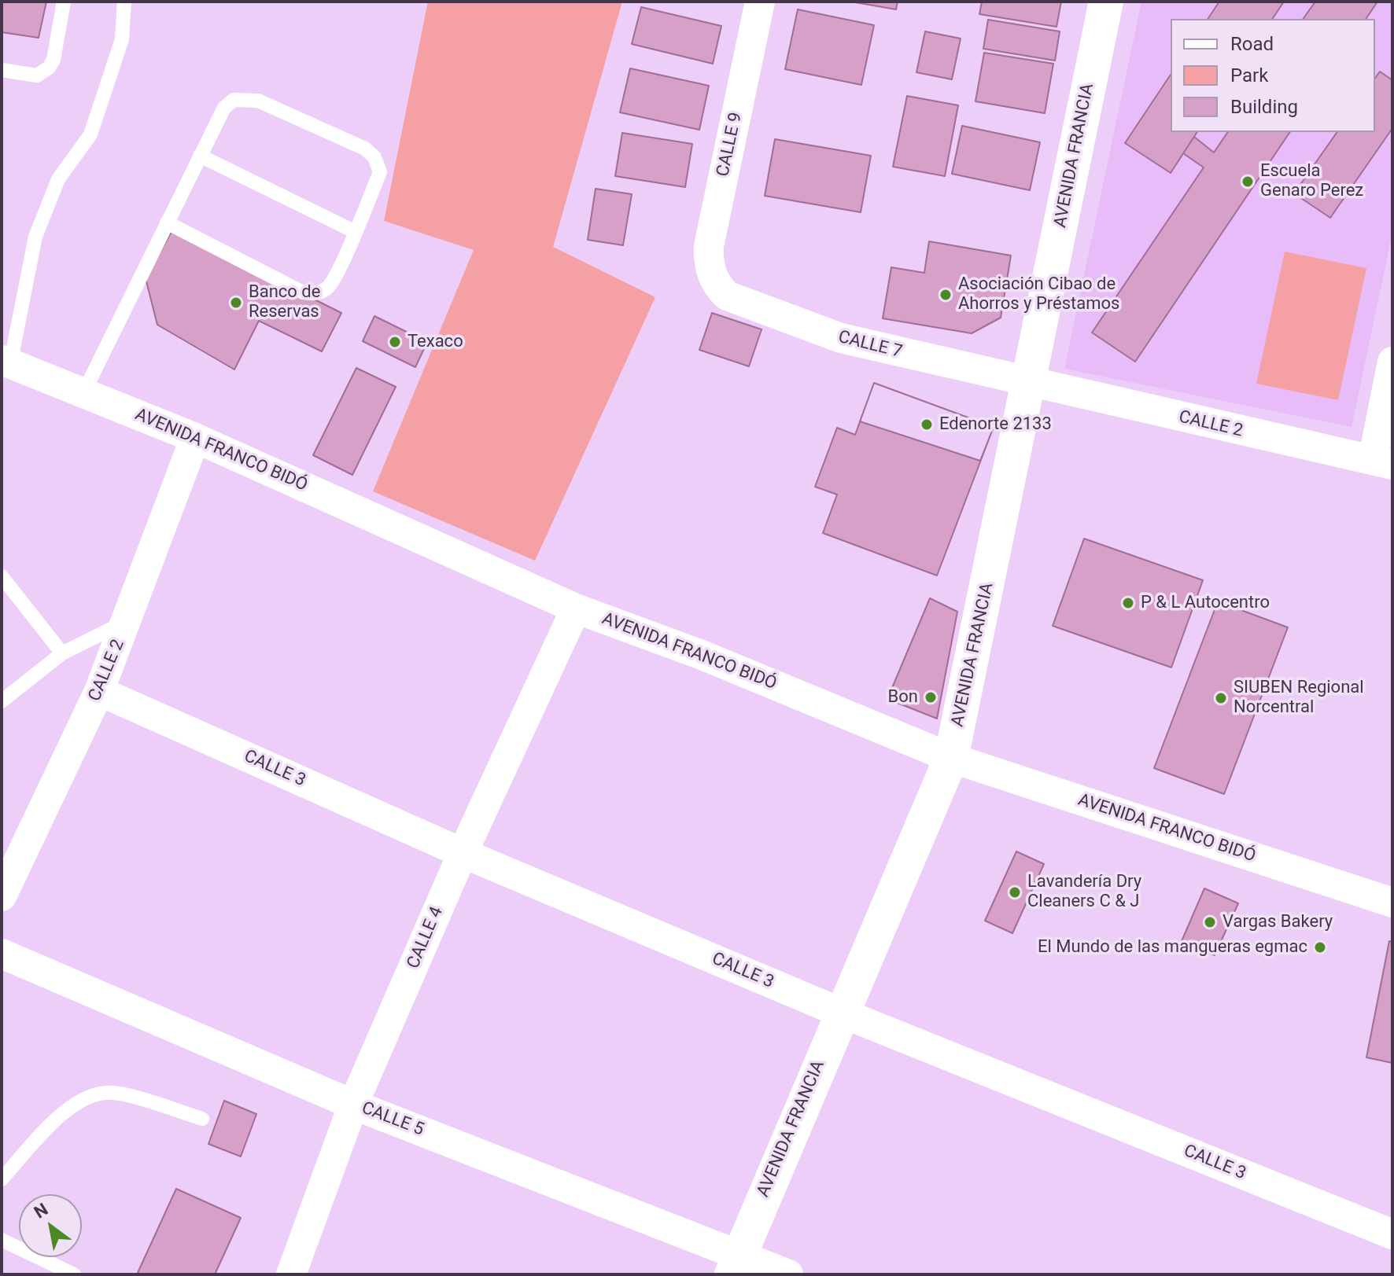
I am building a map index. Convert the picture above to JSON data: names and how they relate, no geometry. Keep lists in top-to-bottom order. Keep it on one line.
{"streets":{"main road":["AVENIDA FRANCIA"],"street":["CALLE 9","CALLE 7","CALLE 2","AVENIDA FRANCO BIDÓ","CALLE 3","CALLE 4","CALLE 5"]},"crossings":[["CALLE 9","CALLE 7"],["AVENIDA FRANCIA","CALLE 7"],["AVENIDA FRANCIA","CALLE 2"],["AVENIDA FRANCIA","AVENIDA FRANCO BIDÓ"],["AVENIDA FRANCIA","CALLE 3"],["AVENIDA FRANCIA","CALLE 5"],["CALLE 7","CALLE 2"],["CALLE 2","AVENIDA FRANCO BIDÓ"],["CALLE 2","CALLE 3"],["AVENIDA FRANCO BIDÓ","CALLE 4"],["CALLE 3","CALLE 4"],["CALLE 4","CALLE 5"]],"places":["Escuela Genaro Perez","Asociación Cibao de Ahorros y Préstamos","Banco de Reservas","Texaco","Edenorte 2133","P & L Autocentro","Bon","SIUBEN Regional Norcentral","Lavandería Dry Cleaners C & J","Vargas Bakery","El Mundo de las mangueras egmac"],"legend":["Road","Park","Building"],"north":"top left"}
